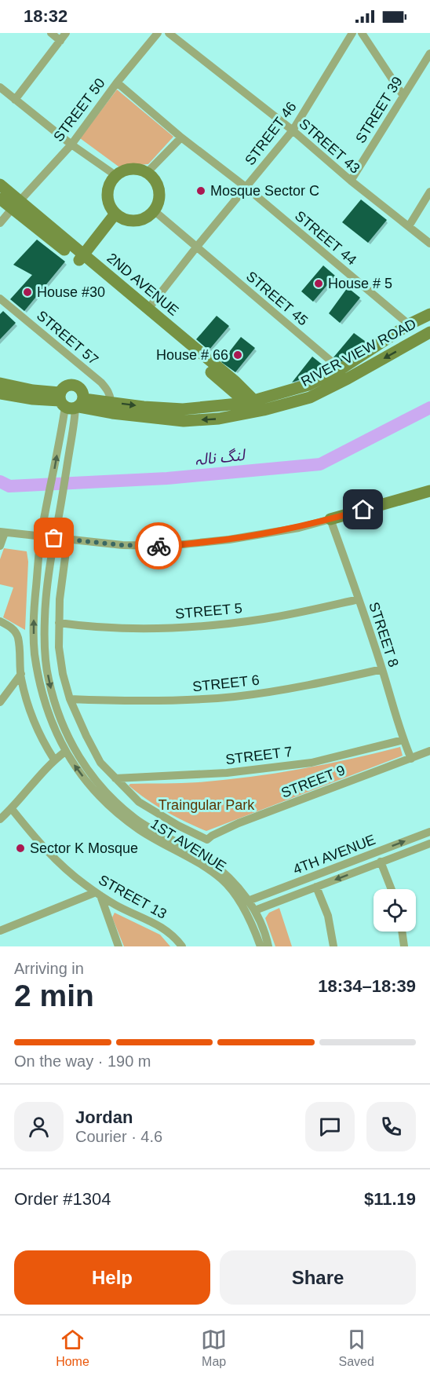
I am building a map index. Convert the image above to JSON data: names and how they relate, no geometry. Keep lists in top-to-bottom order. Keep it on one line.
{"streets":{"street":["STREET 50","STREET 39","STREET 46","STREET 43","STREET 44","2ND AVENUE","STREET 45","STREET 57","RIVER VIEW ROAD","STREET 5","STREET 8","STREET 6","STREET 7","STREET 9","1ST AVENUE","4TH AVENUE","STREET 13"]},"crossings":[["STREET 50","STREET 44"],["STREET 50","2ND AVENUE"],["STREET 39","STREET 43"],["STREET 46","STREET 43"],["STREET 46","STREET 44"],["STREET 46","2ND AVENUE"],["STREET 46","STREET 45"],["2ND AVENUE","RIVER VIEW ROAD"],["STREET 57","RIVER VIEW ROAD"],["RIVER VIEW ROAD","1ST AVENUE"],["STREET 5","STREET 8"],["STREET 8","STREET 6"],["STREET 8","STREET 7"],["STREET 8","STREET 9"],["STREET 7","STREET 9"],["1ST AVENUE","4TH AVENUE"]],"water":["لنگ نالہ"],"parks":["Traingular Park"],"places":["Mosque Sector C","House # 5","House #30","House # 66","Sector K Mosque"],"page":{"status":"18:32","heading":["2 min","Arriving in","18:34–18:39"],"panel":["Jordan","Courier · 4.6","Order #1304","$11.19"],"bar":"On the way · 190 m","buttons":["Help","Share"],"tabs":["Home","Map","Saved"]}}
